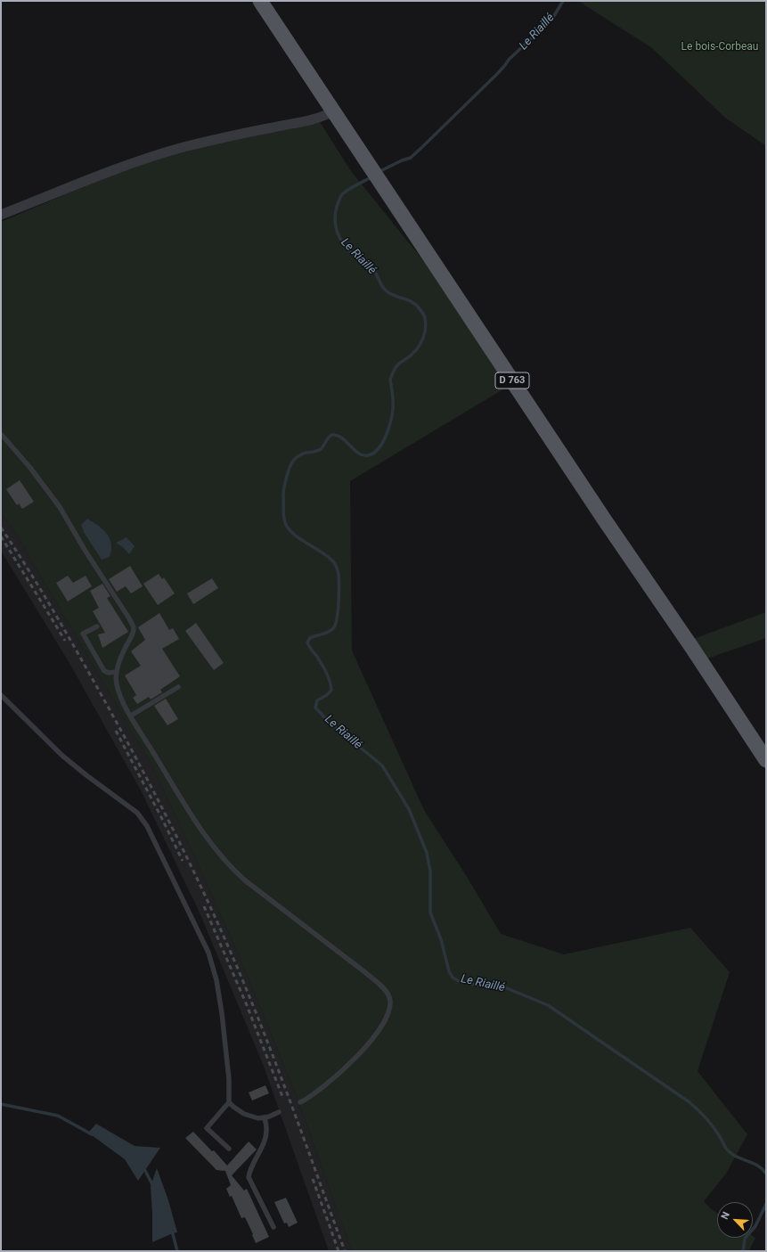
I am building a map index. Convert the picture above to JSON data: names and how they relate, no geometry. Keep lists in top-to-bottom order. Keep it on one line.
{"streets":{"main road":["D 763"]},"water":["Le Riaillé"],"parks":["Le bois-Corbeau"],"north":"top left"}
